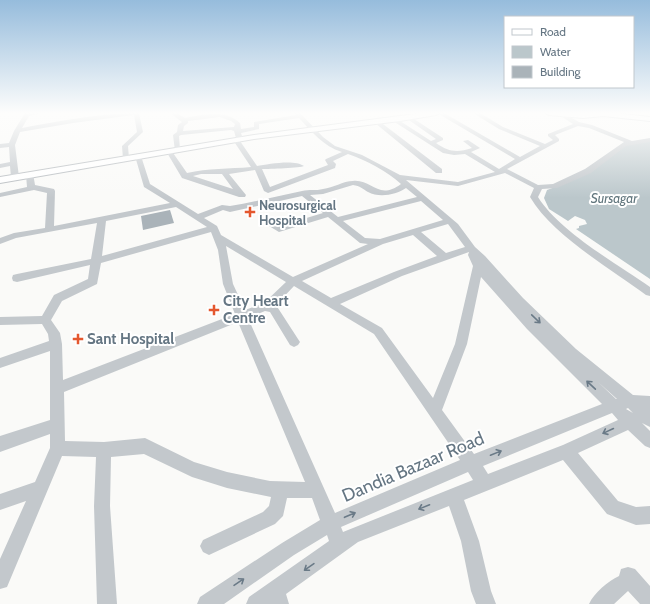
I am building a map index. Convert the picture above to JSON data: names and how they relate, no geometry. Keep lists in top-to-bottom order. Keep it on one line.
{"streets":{"street":["Dandia Bazaar Road"]},"water":["Sursagar"],"places":{"health":["Neurosurgical Hospital","City Heart Centre","Sant Hospital"]},"legend":["Road","Water","Building"]}
